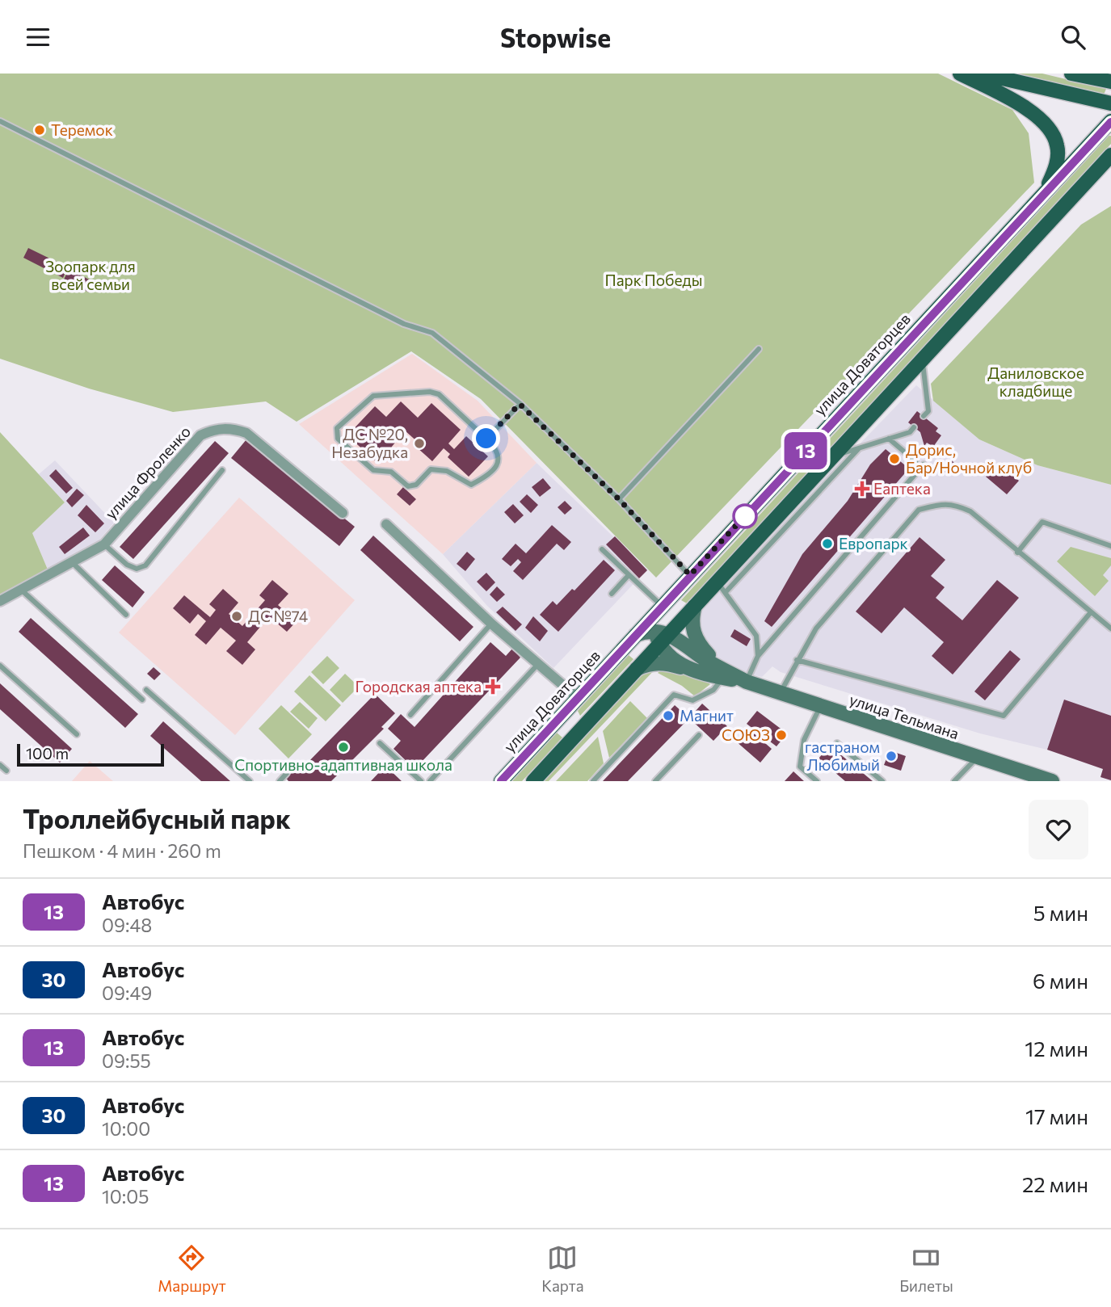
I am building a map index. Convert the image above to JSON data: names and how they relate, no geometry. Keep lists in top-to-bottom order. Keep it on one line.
{"streets":{"main road":["улица Доваторцев"],"street":["улица Фроленко","улица Тельмана"]},"parks":["Зоопарк для всей семьи","Парк Победы","Даниловское кладбище"],"places":{"other":["Теремок","ДС №20, Незабудка","Дорис, Бар/Ночной клуб","Европарк","ДС №74","Магнит","СОЮЗ","Спортивно-адаптивная школа","гастраном Любимый"],"health":["Еаптека","Городская аптека"]},"lines":["bus line 13"],"scale_bar":"100 m","page":{"header":"Stopwise","on_map":"13","scale":"100 m","heading":["Троллейбусный парк","Пешком · 4 мин · 260 m"],"list":[{"mark":"13","name":"Автобус","note":"09:48","value":"5 мин"},{"mark":"30","name":"Автобус","note":"09:49","value":"6 мин"},{"mark":"13","name":"Автобус","note":"09:55","value":"12 мин"},{"mark":"30","name":"Автобус","note":"10:00","value":"17 мин"},{"mark":"13","name":"Автобус","note":"10:05","value":"22 мин"}],"tabs":["Маршрут","Карта","Билеты"]}}
